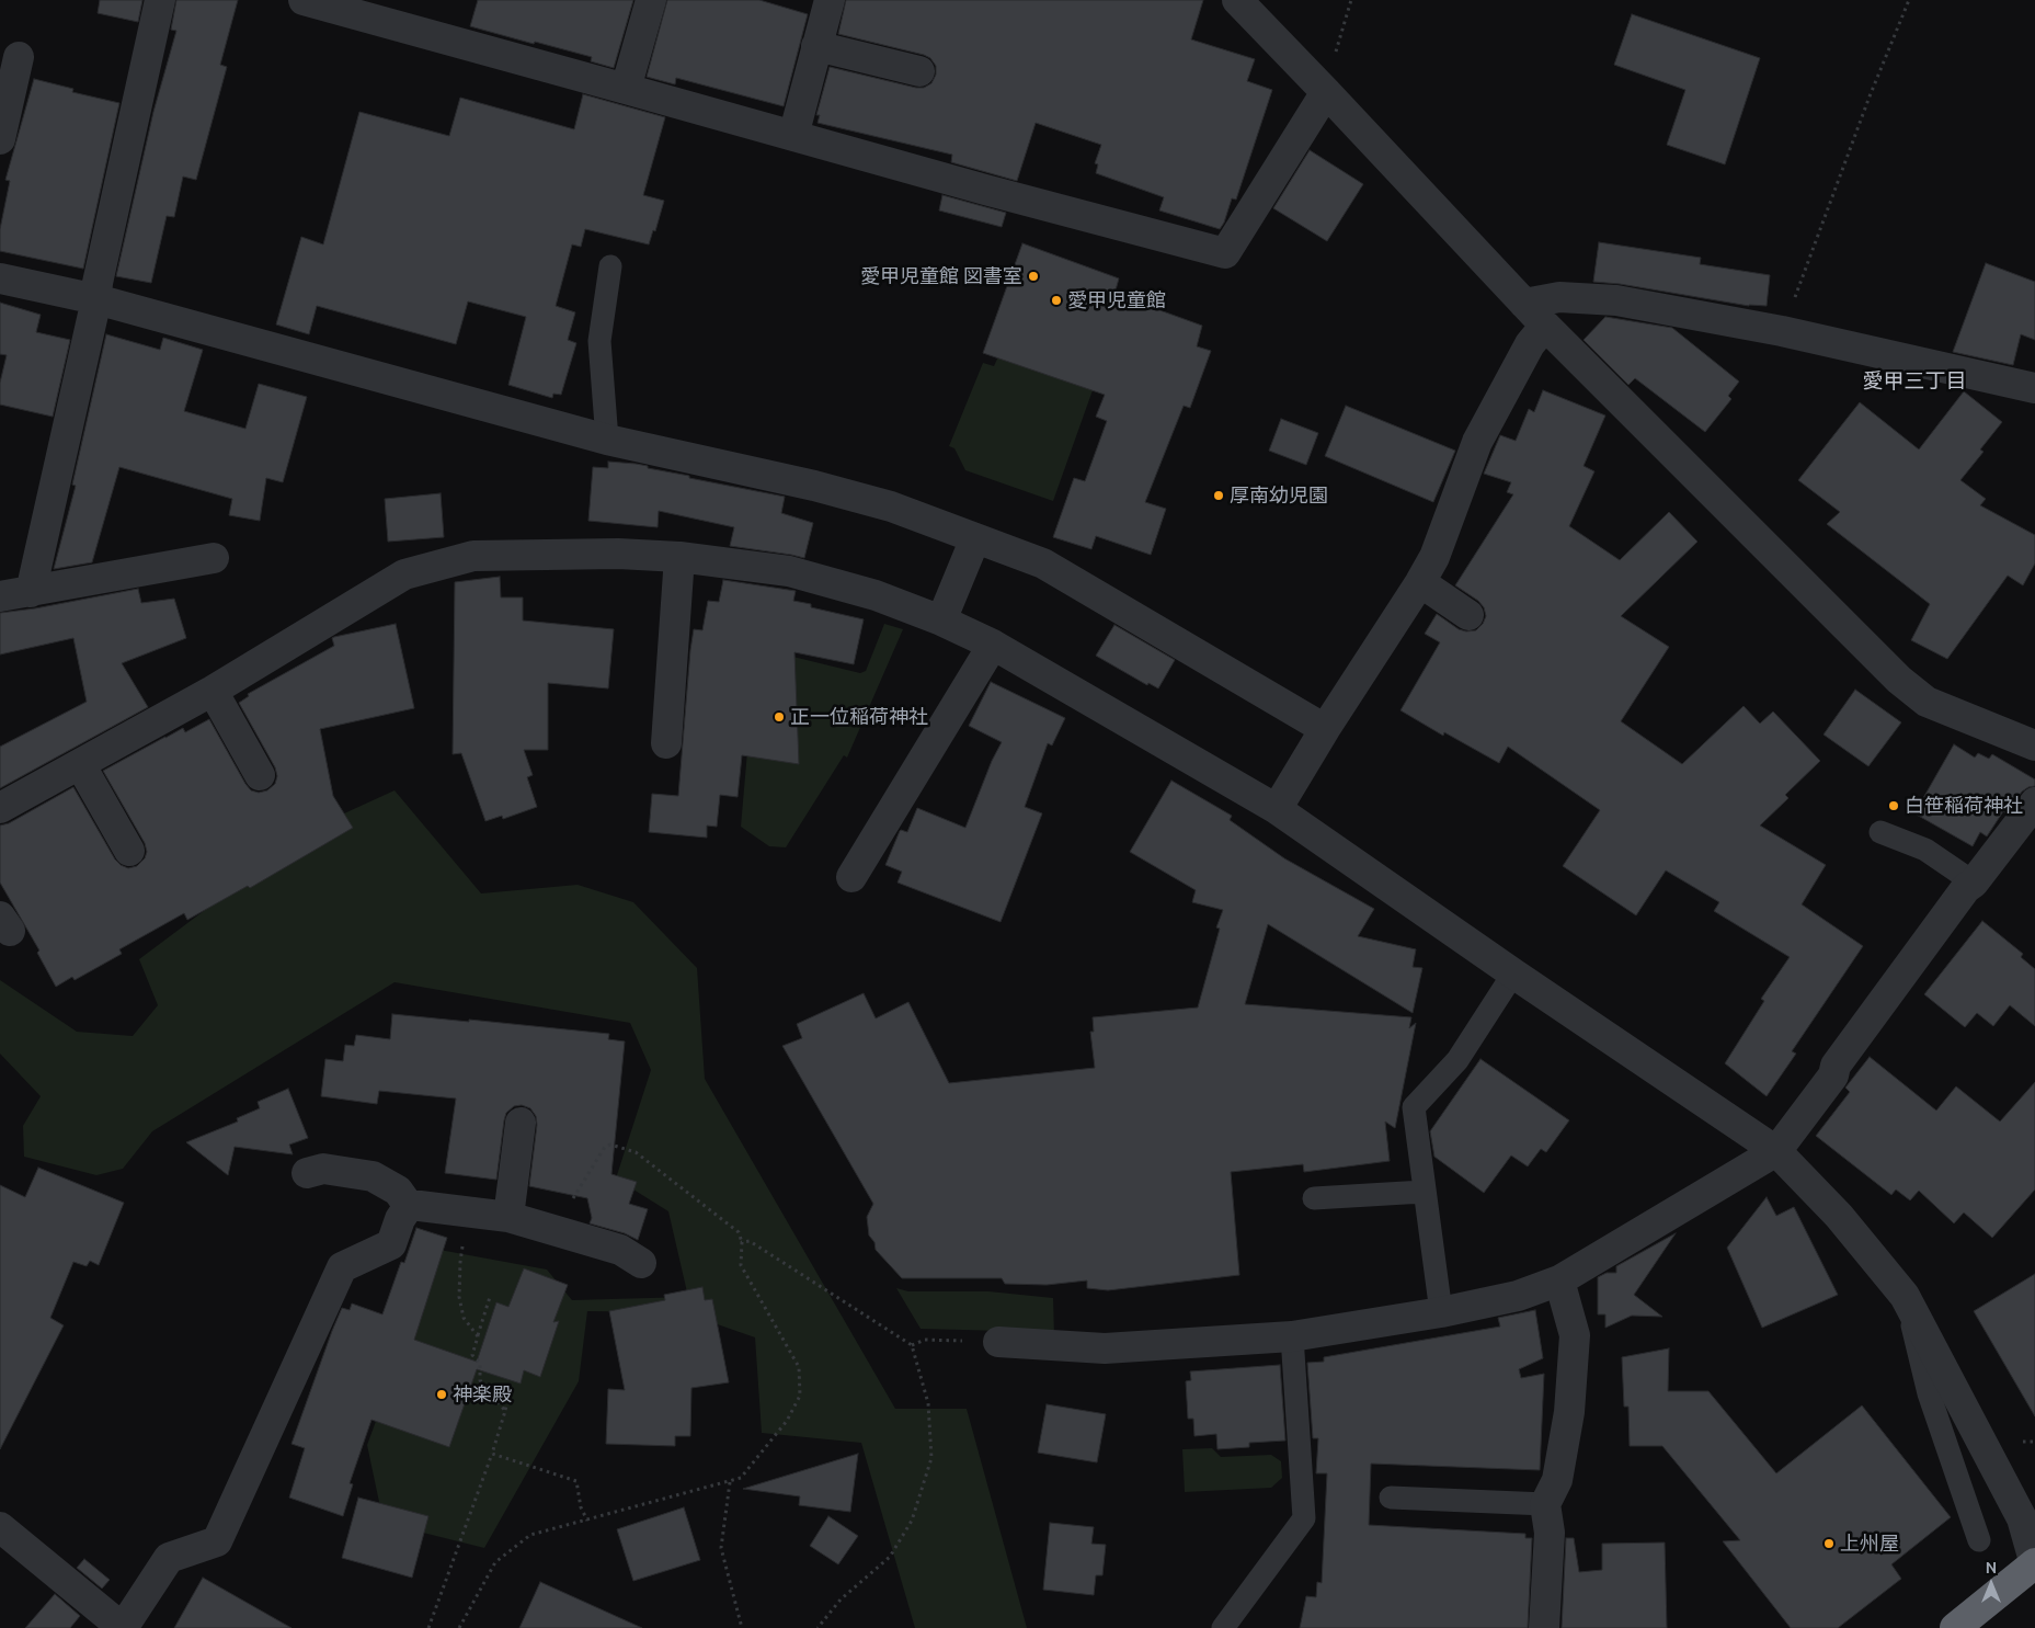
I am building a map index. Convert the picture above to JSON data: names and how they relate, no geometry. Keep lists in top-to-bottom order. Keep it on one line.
{"districts":["愛甲三丁目"],"places":["愛甲児童館 図書室","愛甲児童館","厚南幼児園","正一位稲荷神社","白笹稲荷神社","神楽殿","上州屋"],"north":"top"}
